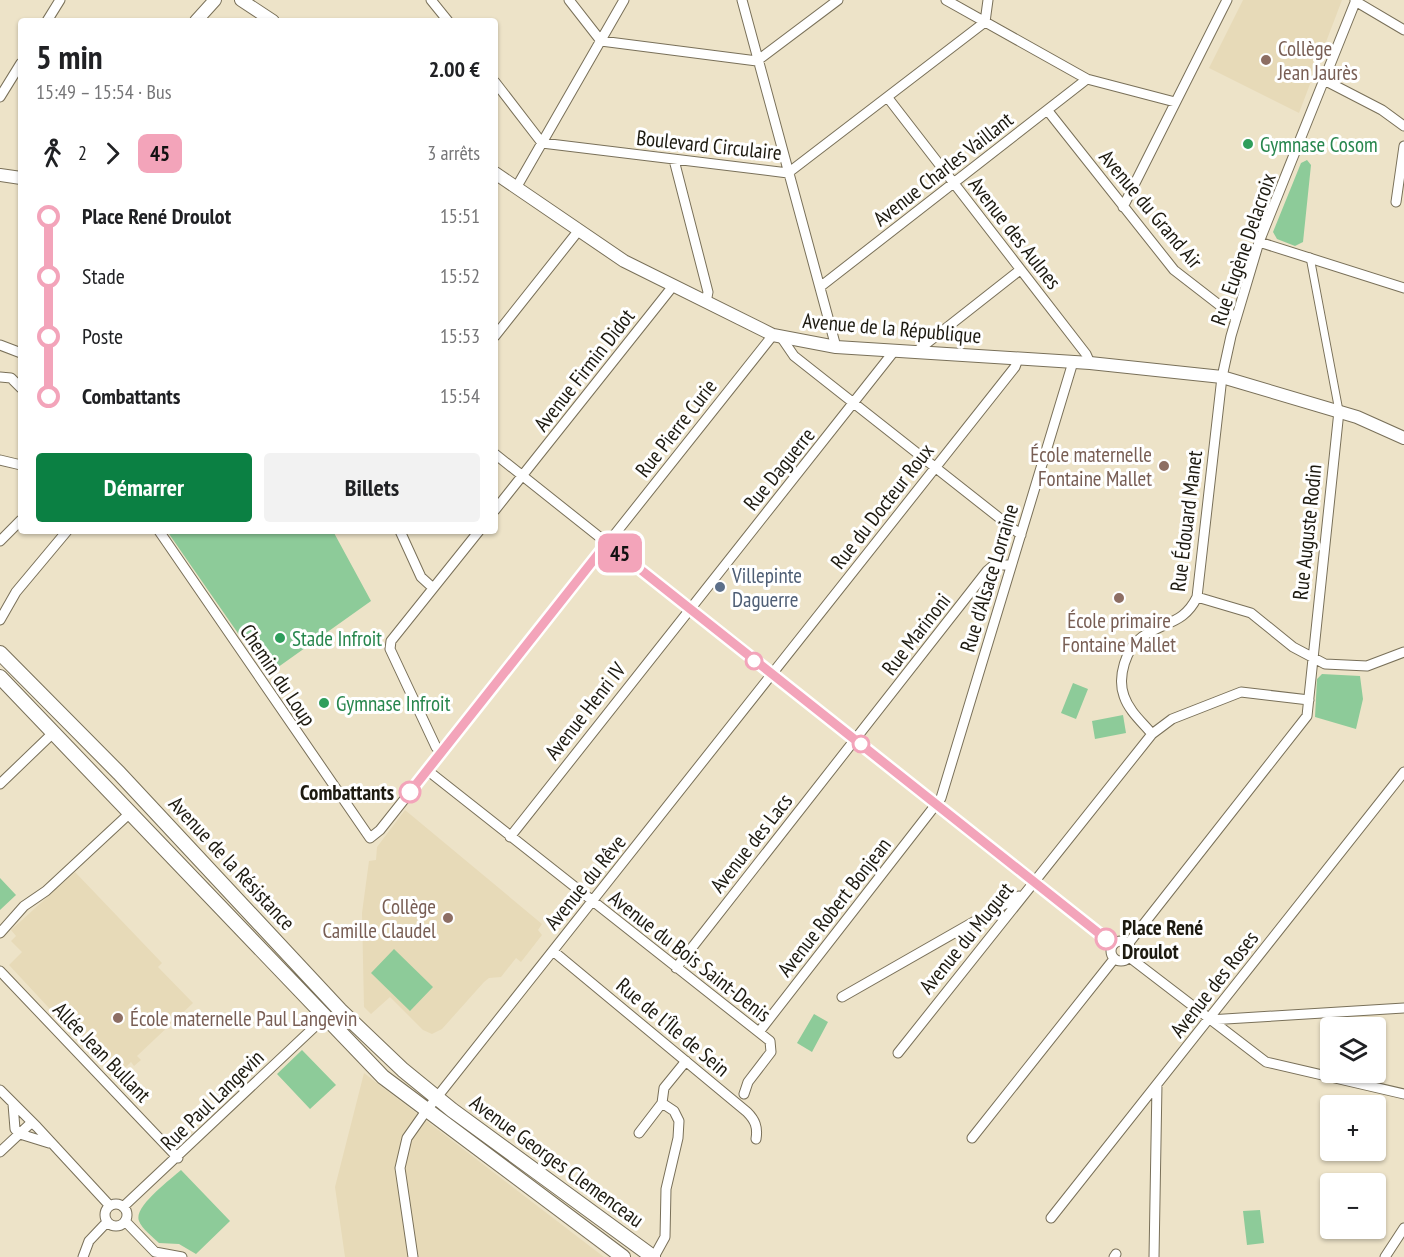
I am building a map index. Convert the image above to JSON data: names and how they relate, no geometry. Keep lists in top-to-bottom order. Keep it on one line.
{"streets":{"main road":["Avenue de la Résistance","Avenue Georges Clemenceau"],"street":["Boulevard Circulaire","Avenue Charles Vaillant","Avenue du Grand Air","Avenue des Aulnes","Rue Eugène Delacroix","Avenue de la République","Avenue Firmin Didot","Rue Pierre Curie","Rue Daguerre","Rue du Docteur Roux","Rue Édouard Manet","Rue Auguste Rodin","Rue d'Alsace Lorraine","Rue Marinoni","Chemin du Loup","Avenue Henri IV","Avenue des Lacs","Avenue du Rêve","Avenue Robert Bonjean","Avenue du Muguet","Avenue du Bois Saint-Denis","Avenue des Roses","Rue de l'Île de Sein","Allée Jean Bullant","Rue Paul Langevin"]},"crossings":[["Boulevard Circulaire","Avenue des Aulnes"],["Avenue Charles Vaillant","Avenue du Grand Air"],["Avenue Charles Vaillant","Avenue des Aulnes"],["Avenue du Grand Air","Rue Eugène Delacroix"],["Avenue des Aulnes","Avenue de la République"],["Rue Eugène Delacroix","Avenue de la République"],["Rue Eugène Delacroix","Rue Édouard Manet"],["Avenue de la République","Avenue Firmin Didot"],["Avenue de la République","Rue Pierre Curie"],["Avenue de la République","Rue Daguerre"],["Avenue de la République","Rue du Docteur Roux"],["Avenue de la République","Rue Édouard Manet"],["Avenue de la République","Rue Auguste Rodin"],["Avenue de la République","Rue d'Alsace Lorraine"],["Rue Pierre Curie","Chemin du Loup"],["Rue Pierre Curie","Avenue du Bois Saint-Denis"],["Rue Daguerre","Avenue Henri IV"],["Rue du Docteur Roux","Avenue du Rêve"],["Rue Édouard Manet","Avenue du Muguet"],["Rue Auguste Rodin","Avenue du Muguet"],["Rue d'Alsace Lorraine","Rue Marinoni"],["Rue d'Alsace Lorraine","Avenue Robert Bonjean"],["Rue Marinoni","Avenue des Lacs"],["Avenue Henri IV","Avenue du Bois Saint-Denis"],["Avenue des Lacs","Avenue du Bois Saint-Denis"],["Avenue de la Résistance","Avenue du Rêve"],["Avenue de la Résistance","Rue Paul Langevin"],["Avenue de la Résistance","Avenue Georges Clemenceau"],["Avenue du Rêve","Avenue du Bois Saint-Denis"],["Avenue du Rêve","Rue de l'Île de Sein"],["Avenue du Rêve","Avenue Georges Clemenceau"],["Avenue Robert Bonjean","Avenue du Bois Saint-Denis"],["Allée Jean Bullant","Rue Paul Langevin"]],"places":["Collège Jean Jaurès","Gymnase Cosom","École maternelle Fontaine Mallet","Villepinte Daguerre","École primaire Fontaine Mallet","Stade Infroit","Gymnase Infroit","Combattants","Collège Camille Claudel","Place René Droulot","École maternelle Paul Langevin"],"lines":["bus line 45"],"page":{"on_map":"45","heading":["5 min","15:49 – 15:54 · Bus","2.00 €"],"legs":["2","45","3 arrêts"],"list":[{"name":"Place René Droulot","value":"15:51"},{"name":"Stade","value":"15:52"},{"name":"Poste","value":"15:53"},{"name":"Combattants","value":"15:54"}],"buttons":["Démarrer","Billets"],"map_buttons":["+","−"]}}
